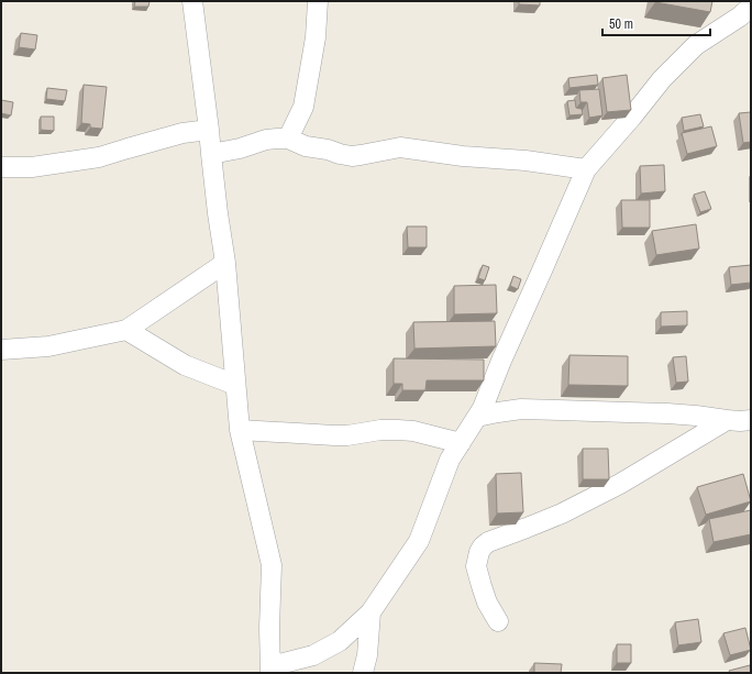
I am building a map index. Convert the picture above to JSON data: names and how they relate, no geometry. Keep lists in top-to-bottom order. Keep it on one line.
{"scale_bar":"50 m"}
